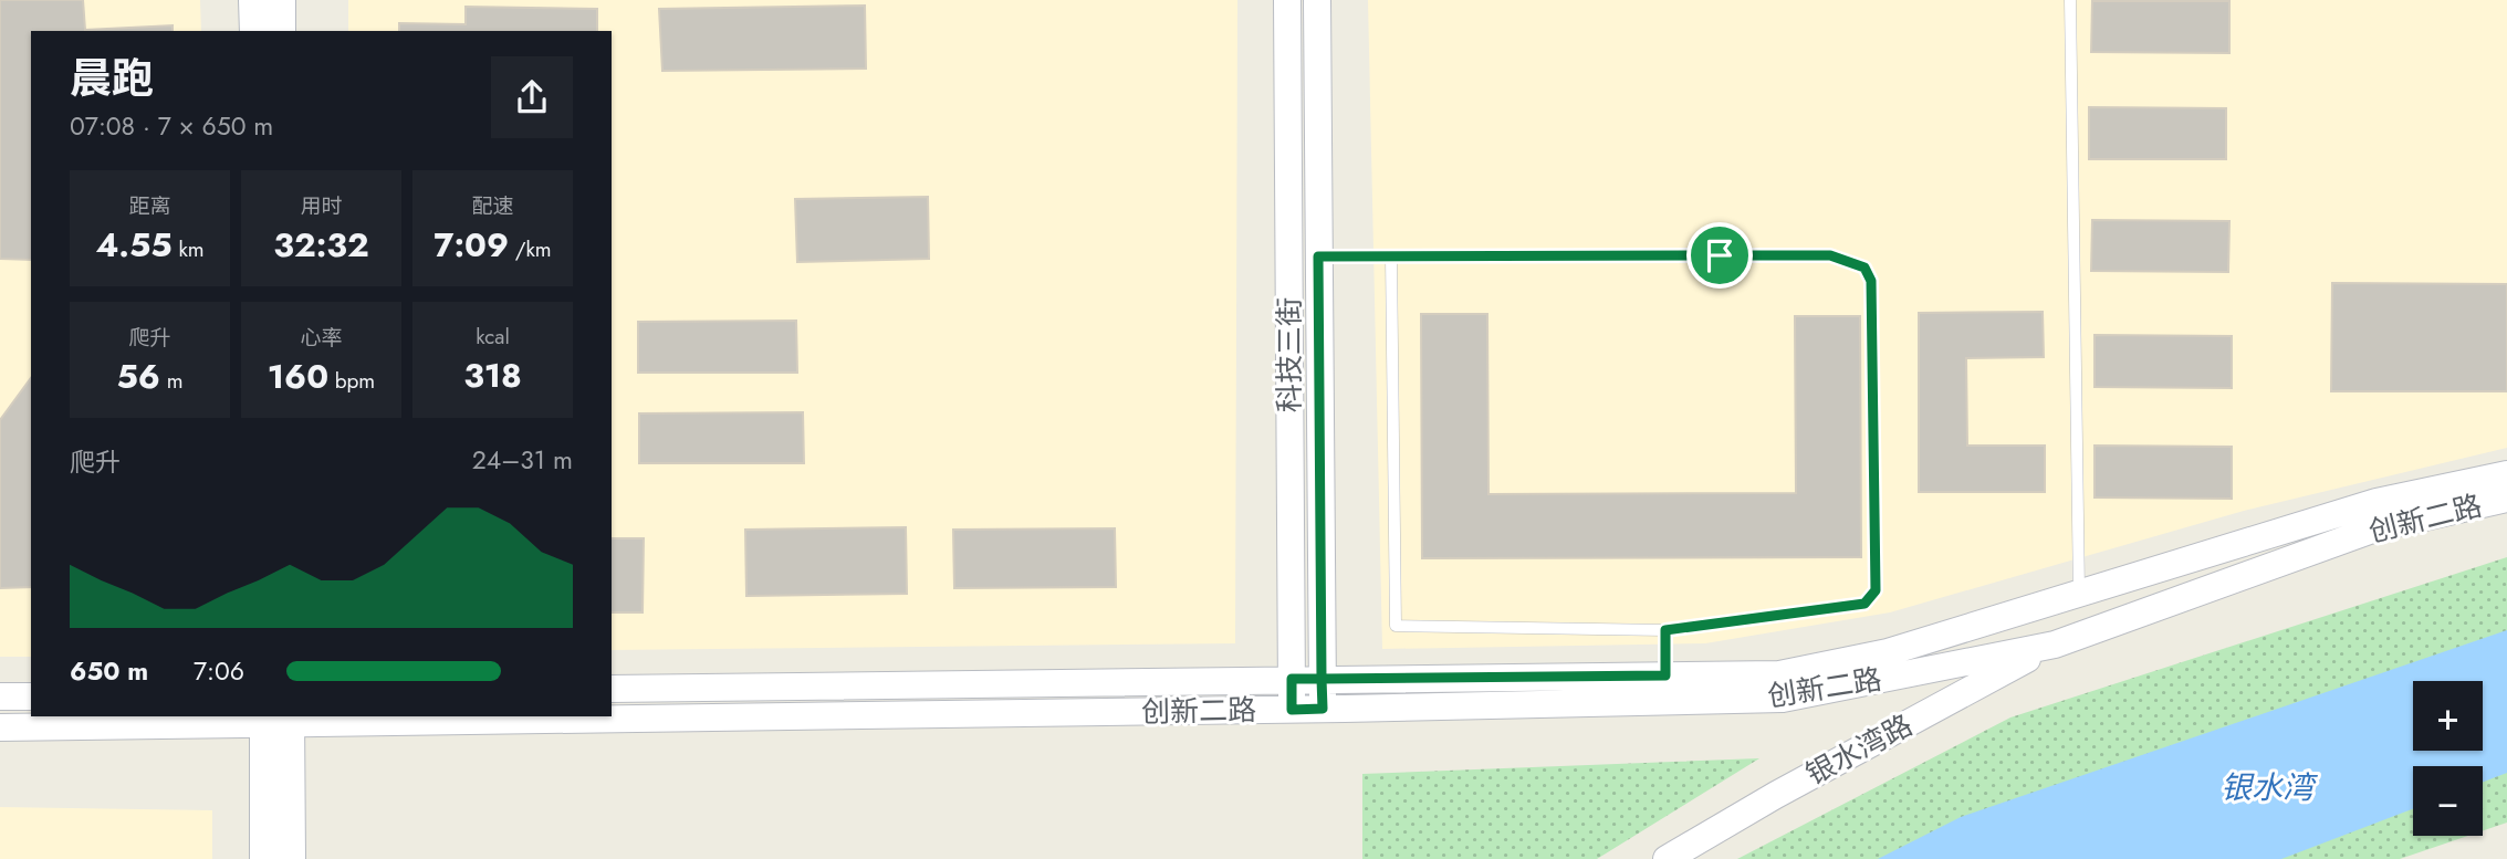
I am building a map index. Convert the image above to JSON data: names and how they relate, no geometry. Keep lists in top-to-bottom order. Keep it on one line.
{"streets":{"street":["科技三街","创新二路","银水湾路"]},"crossings":[["科技三街","创新二路"],["创新二路","银水湾路"]],"water":["银水湾"],"page":{"heading":["晨跑","07:08 · 7 × 650 m"],"stats":[["距离","4.55 km"],["用时","32:32"],["配速","7:09 /km"],["爬升","56 m"],["心率","160 bpm"],["kcal","318"]],"chart":["爬升","24–31 m"],"list":[{"name":"650 m","note":"7:06"}],"map_buttons":["+","−"]}}
